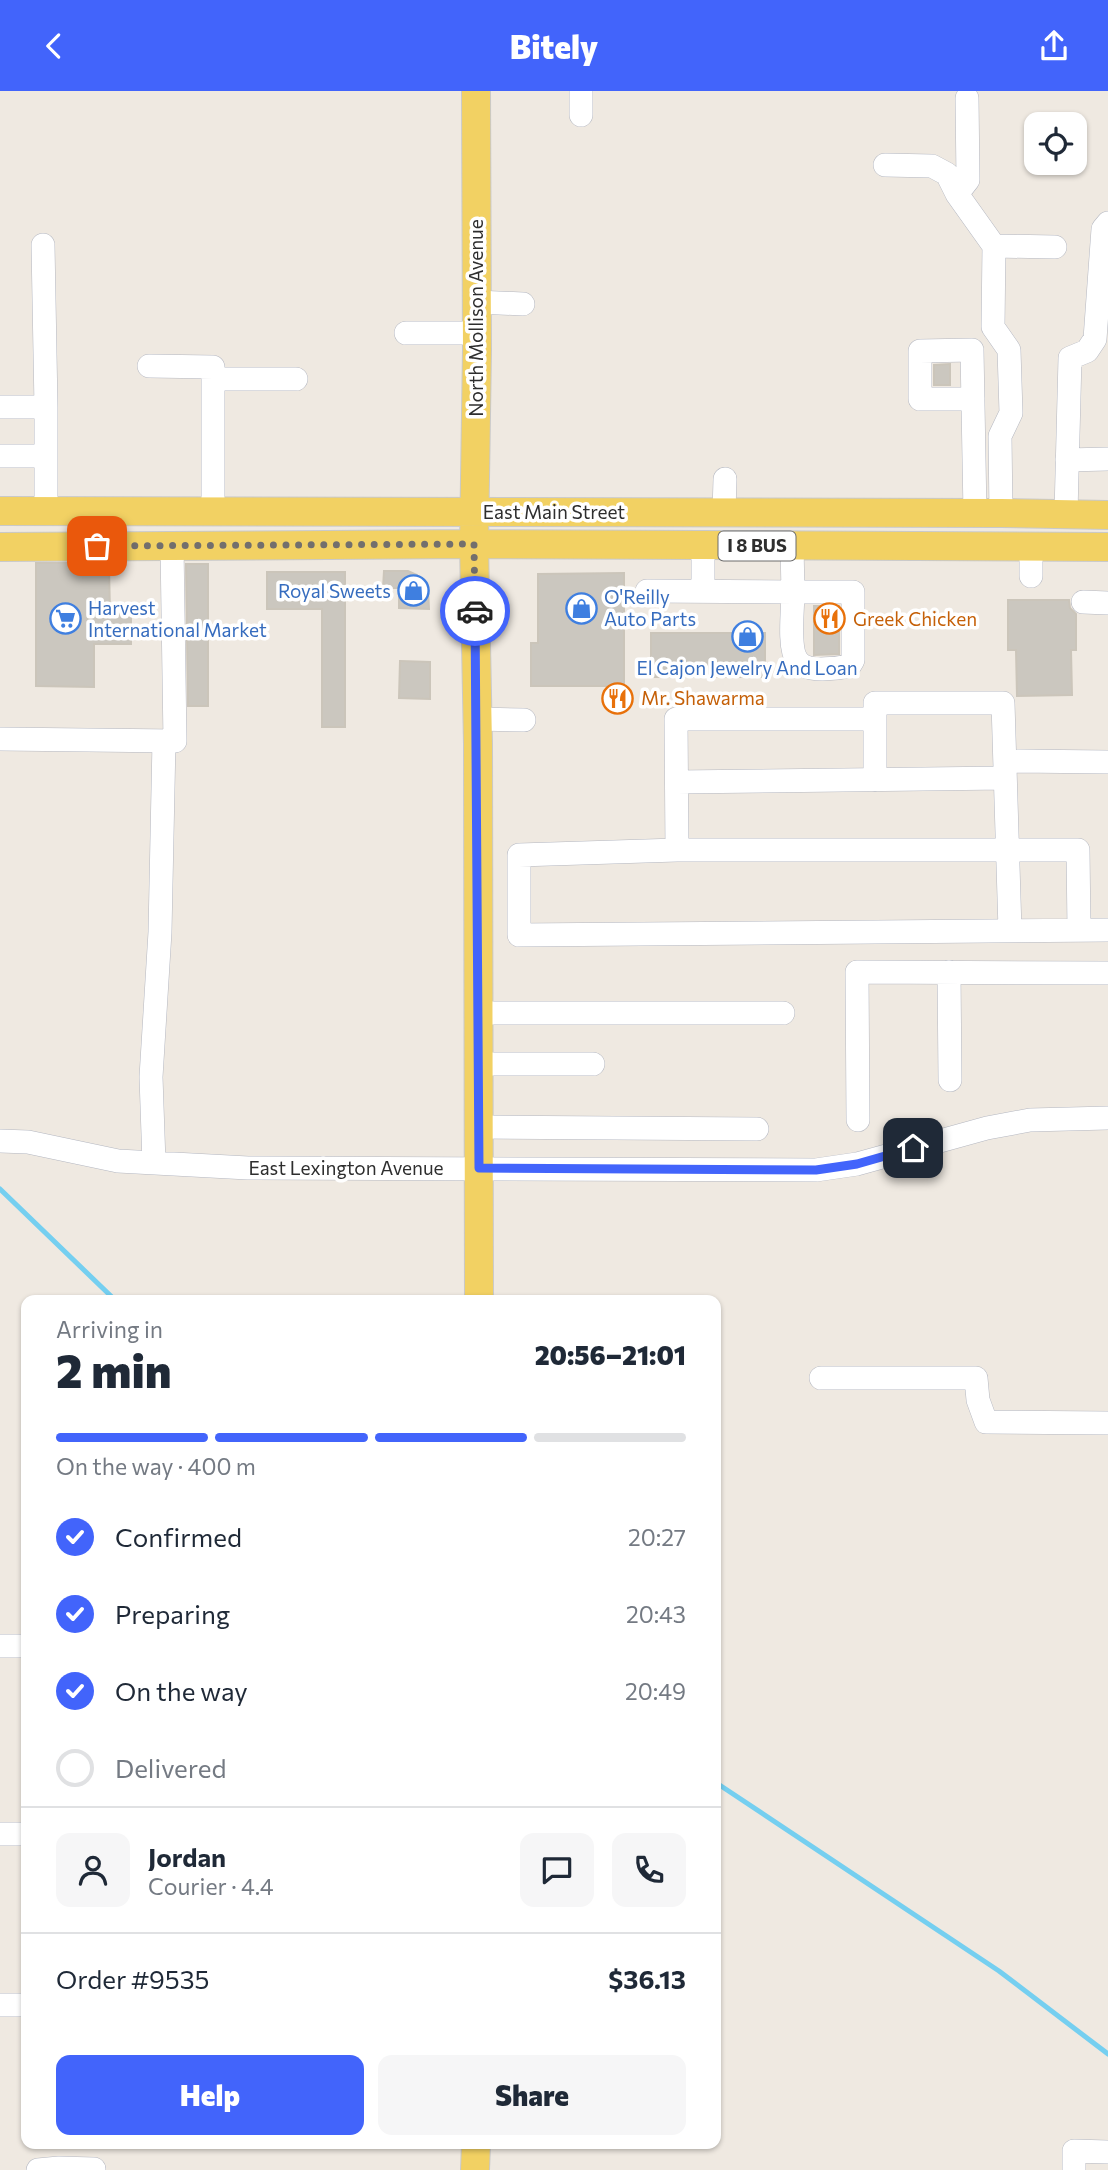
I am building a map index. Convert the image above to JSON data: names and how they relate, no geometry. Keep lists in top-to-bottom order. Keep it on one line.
{"streets":{"main road":["North Mollison Avenue","East Main Street","I 8 BUS"],"street":["East Lexington Avenue"]},"crossings":[["North Mollison Avenue","East Main Street"],["North Mollison Avenue","East Lexington Avenue"]],"places":{"shop":["Royal Sweets","O'Reilly Auto Parts","El Cajon Jewelry And Loan"],"supermarket":["Harvest International Market"],"restaurant":["Greek Chicken","Mr. Shawarma"]},"page":{"header":"Bitely","heading":["2 min","Arriving in","20:56–21:01"],"panel":["Jordan","Courier · 4.4","Order #9535","$36.13"],"bar":"On the way · 400 m","list":[["Confirmed","20:27"],["Preparing","20:43"],["On the way","20:49"],"Delivered"],"buttons":["Help","Share"]}}
